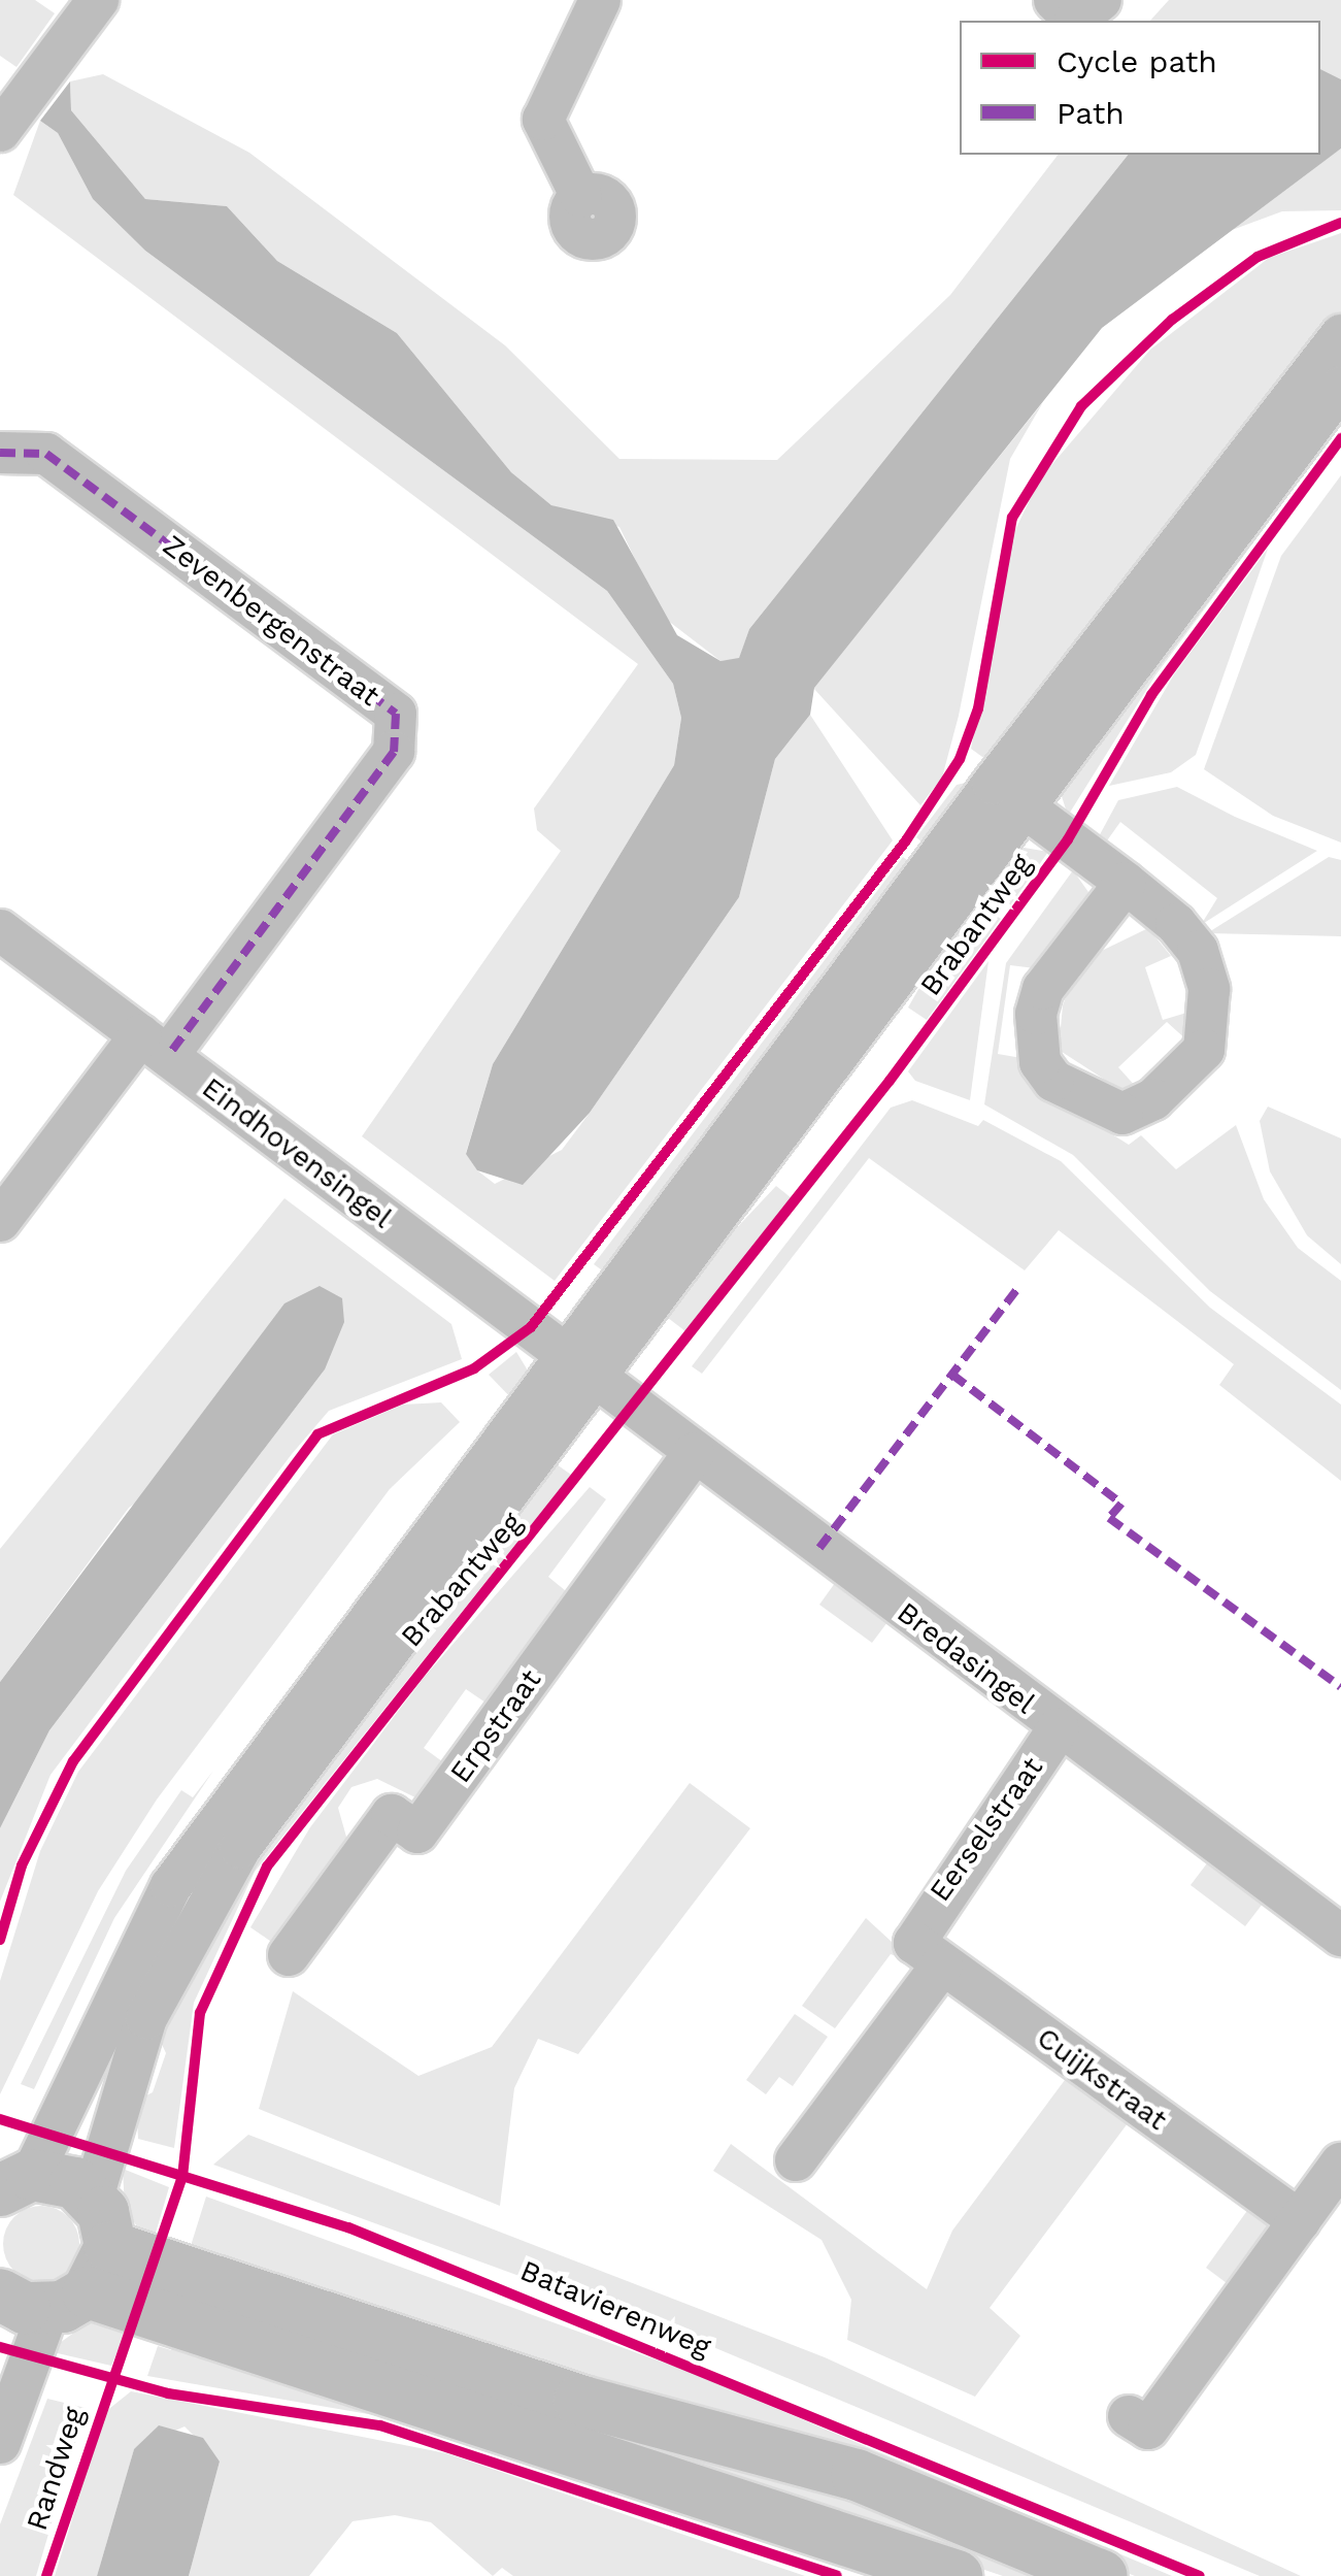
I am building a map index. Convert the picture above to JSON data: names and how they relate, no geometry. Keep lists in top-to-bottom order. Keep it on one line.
{"streets":{"street":["Zevenbergenstraat","Brabantweg","Eindhovensingel","Bredasingel","Erpstraat","Eerselstraat","Cuijkstraat"],"cycle path":["Batavierenweg","Randweg"]},"crossings":[["Zevenbergenstraat","Eindhovensingel"],["Brabantweg","Eindhovensingel"],["Brabantweg","Bredasingel"],["Eindhovensingel","Bredasingel"],["Bredasingel","Erpstraat"],["Bredasingel","Eerselstraat"],["Eerselstraat","Cuijkstraat"]],"legend":["Cycle path","Path"]}
